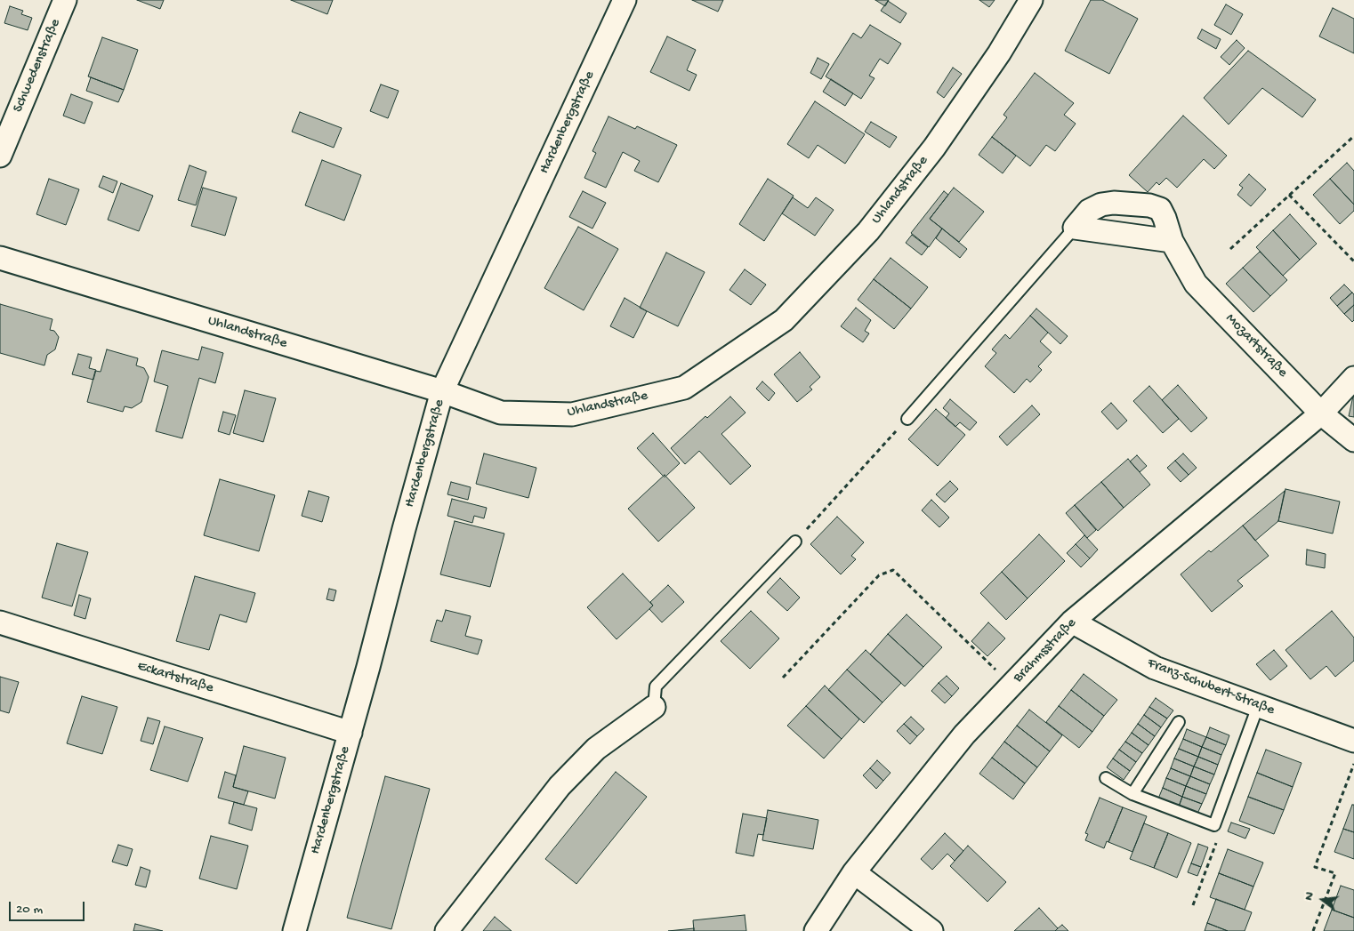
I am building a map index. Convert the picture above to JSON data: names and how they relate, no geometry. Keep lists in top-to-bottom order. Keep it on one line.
{"streets":{"street":["Schwedenstraße","Hardenbergstraße","Uhlandstraße","Mozartstraße","Brahmsstraße","Eckartstraße","Franz-Schubert-Straße"]},"crossings":[["Hardenbergstraße","Uhlandstraße"],["Hardenbergstraße","Eckartstraße"],["Mozartstraße","Brahmsstraße"],["Brahmsstraße","Franz-Schubert-Straße"]],"scale_bar":"20 m","north":"left"}
